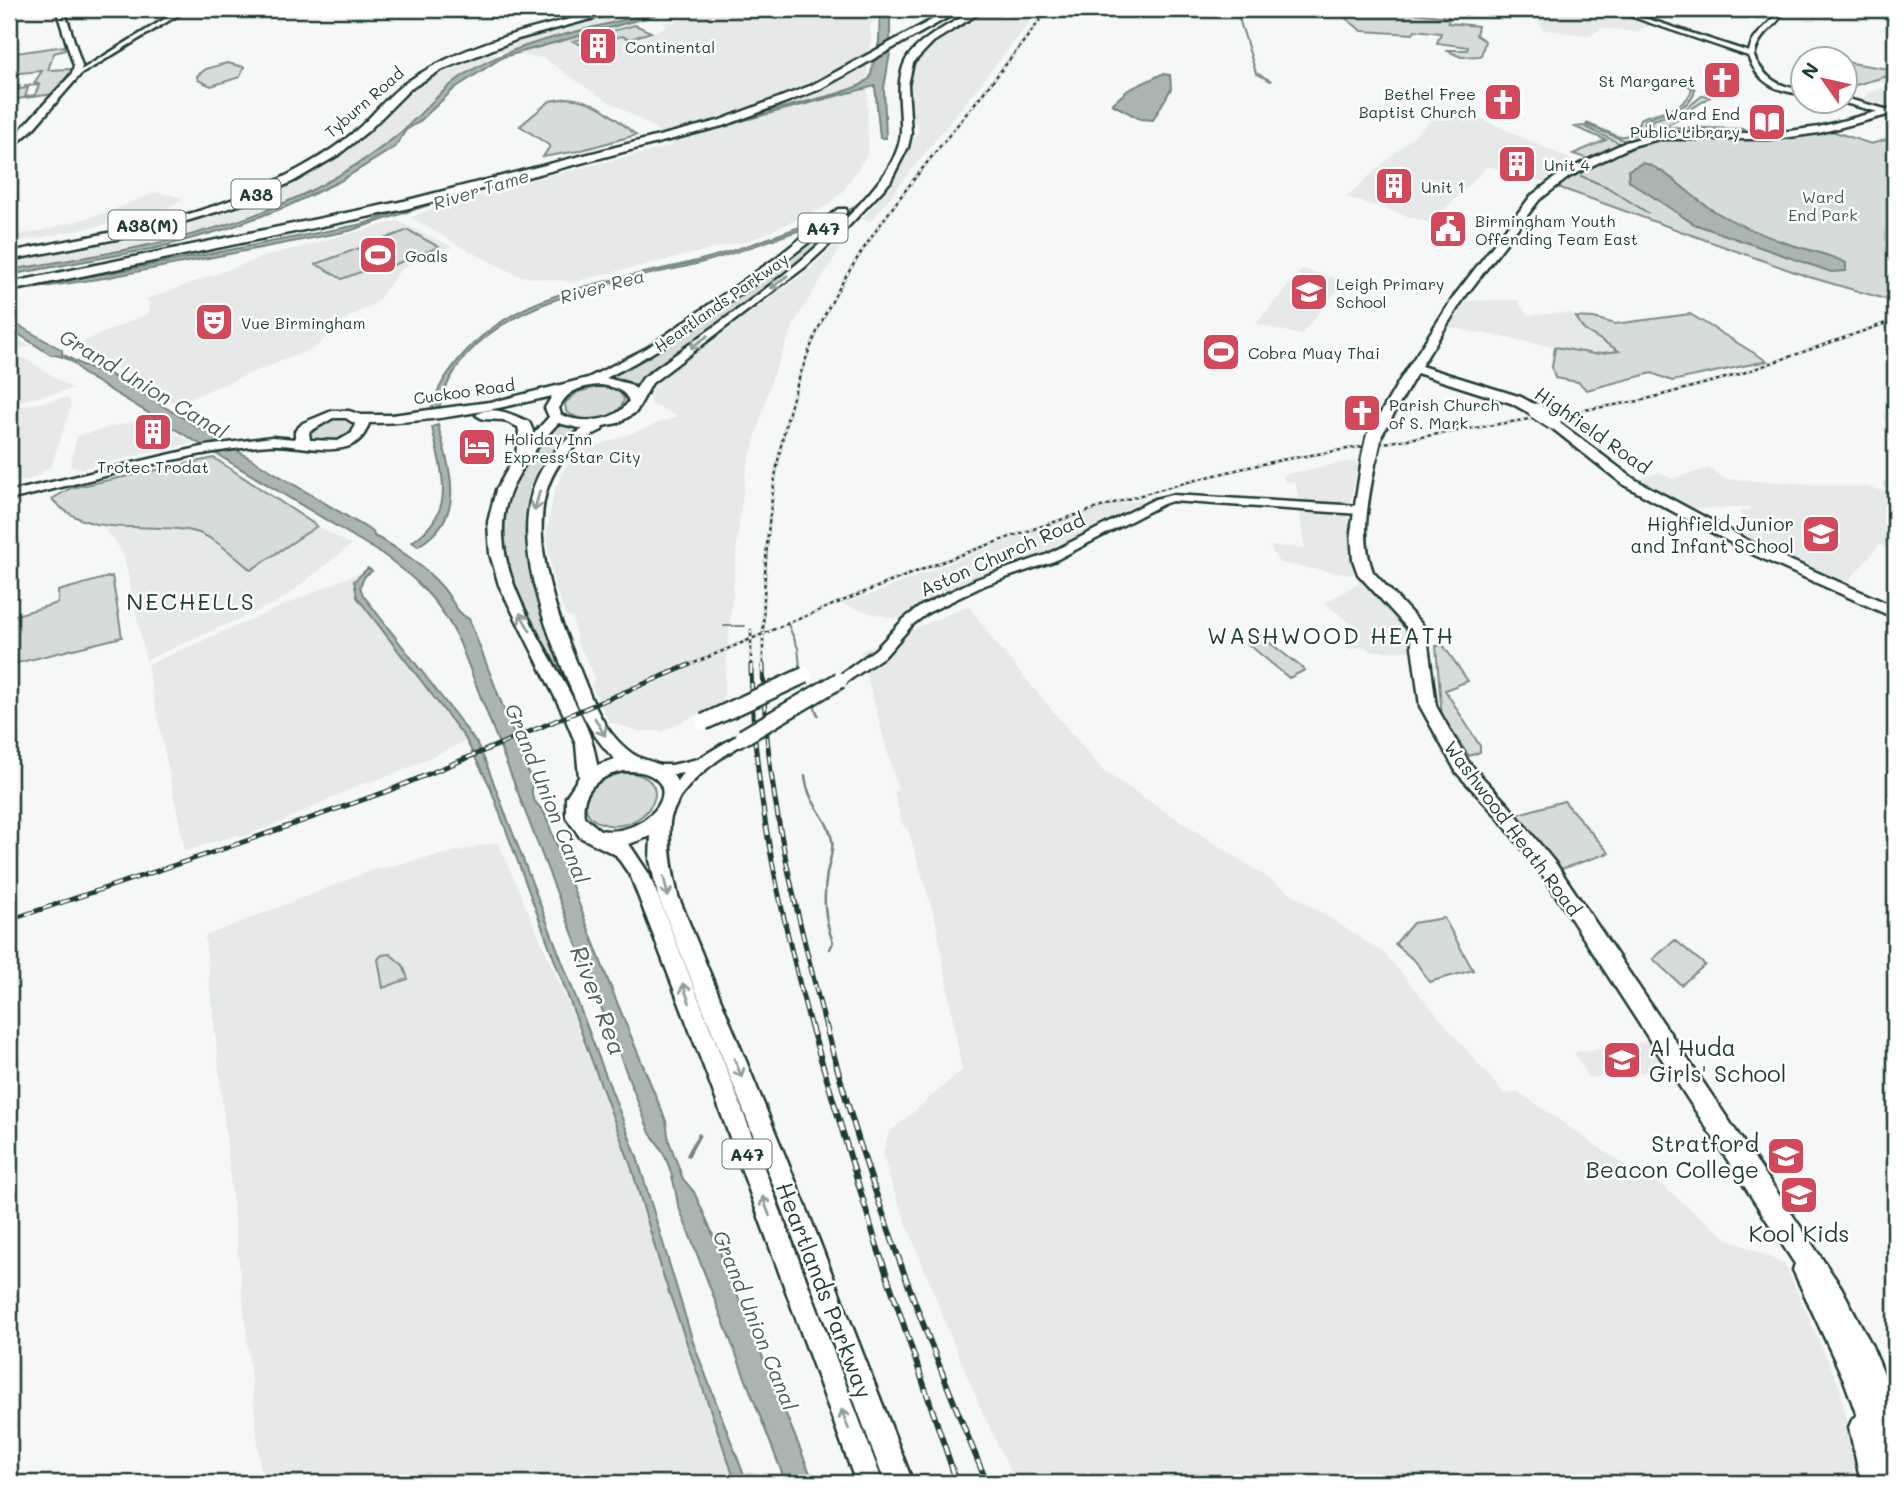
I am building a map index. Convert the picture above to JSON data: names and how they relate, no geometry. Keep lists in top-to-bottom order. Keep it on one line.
{"streets":{"highway":["Tyburn Road","A38"],"main road":["A47","Heartlands Parkway","Cuckoo Road","Highfield Road","Washwood Heath Road"],"street":["Aston Church Road"]},"crossings":[["Heartlands Parkway","Cuckoo Road"],["Heartlands Parkway","Aston Church Road"],["Highfield Road","Washwood Heath Road"],["Aston Church Road","Washwood Heath Road"]],"districts":["NECHELLS","WASHWOOD HEATH"],"water":["River Tame","River Rea","Grand Union Canal"],"parks":["Ward End Park"],"places":{"building":["Continental","Unit 4","Unit 1","Trotec Trodat"],"church":["St Margaret","Bethel Free Baptist Church","Parish Church of S. Mark"],"library":["Ward End Public Library"],"public building":["Birmingham Youth Offending Team East"],"sports":["Goals","Cobra Muay Thai"],"school or university":["Leigh Primary School","Highfield Junior and Infant School","Al Huda Girls' School","Stratford Beacon College","Kool Kids"],"theatre":["Vue Birmingham"],"hotel":["Holiday Inn Express Star City"]},"north":"top left"}
